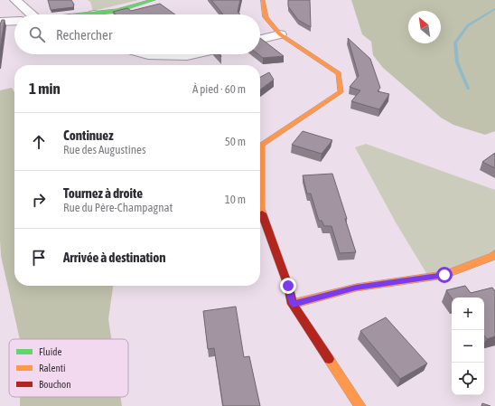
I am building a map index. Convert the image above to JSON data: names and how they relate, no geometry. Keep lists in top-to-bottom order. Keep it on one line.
{"legend":["Fluide","Ralenti","Bouchon"],"north":"top left","page":{"search":"Rechercher","heading":["1 min","À pied · 60 m"],"list":[["Continuez","Rue des Augustines","50 m"],["Tournez à droite","Rue du Père-Champagnat","10 m"],"Arrivée à destination"],"map_buttons":["+","−"]}}
